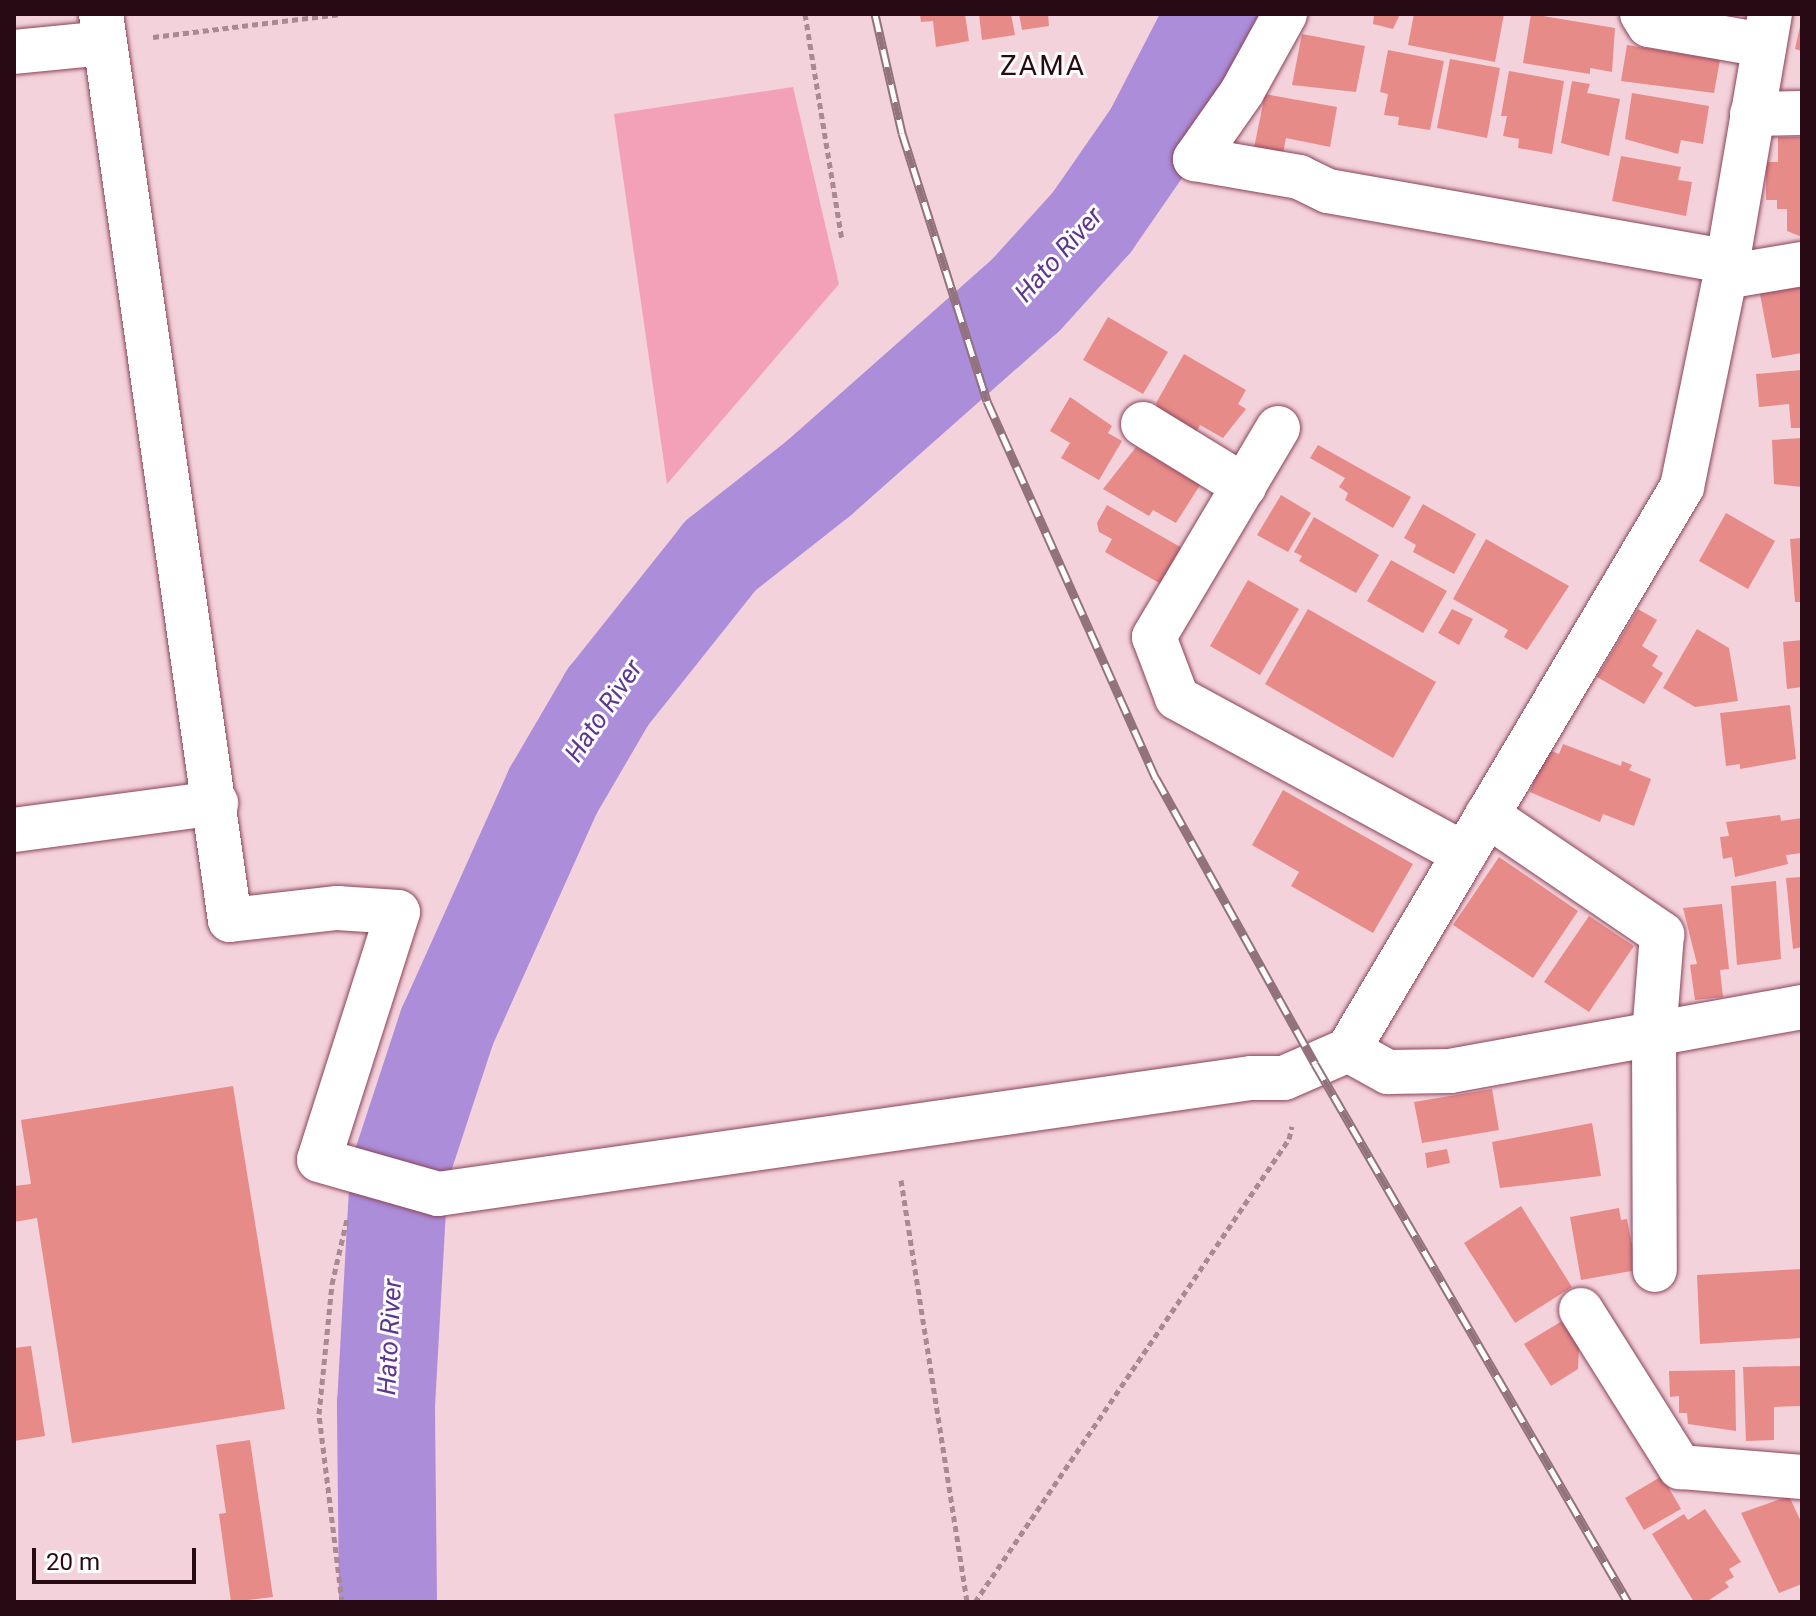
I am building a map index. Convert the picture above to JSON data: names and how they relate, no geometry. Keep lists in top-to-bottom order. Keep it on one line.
{"districts":["ZAMA"],"water":["Hato River"],"scale_bar":"20 m"}
